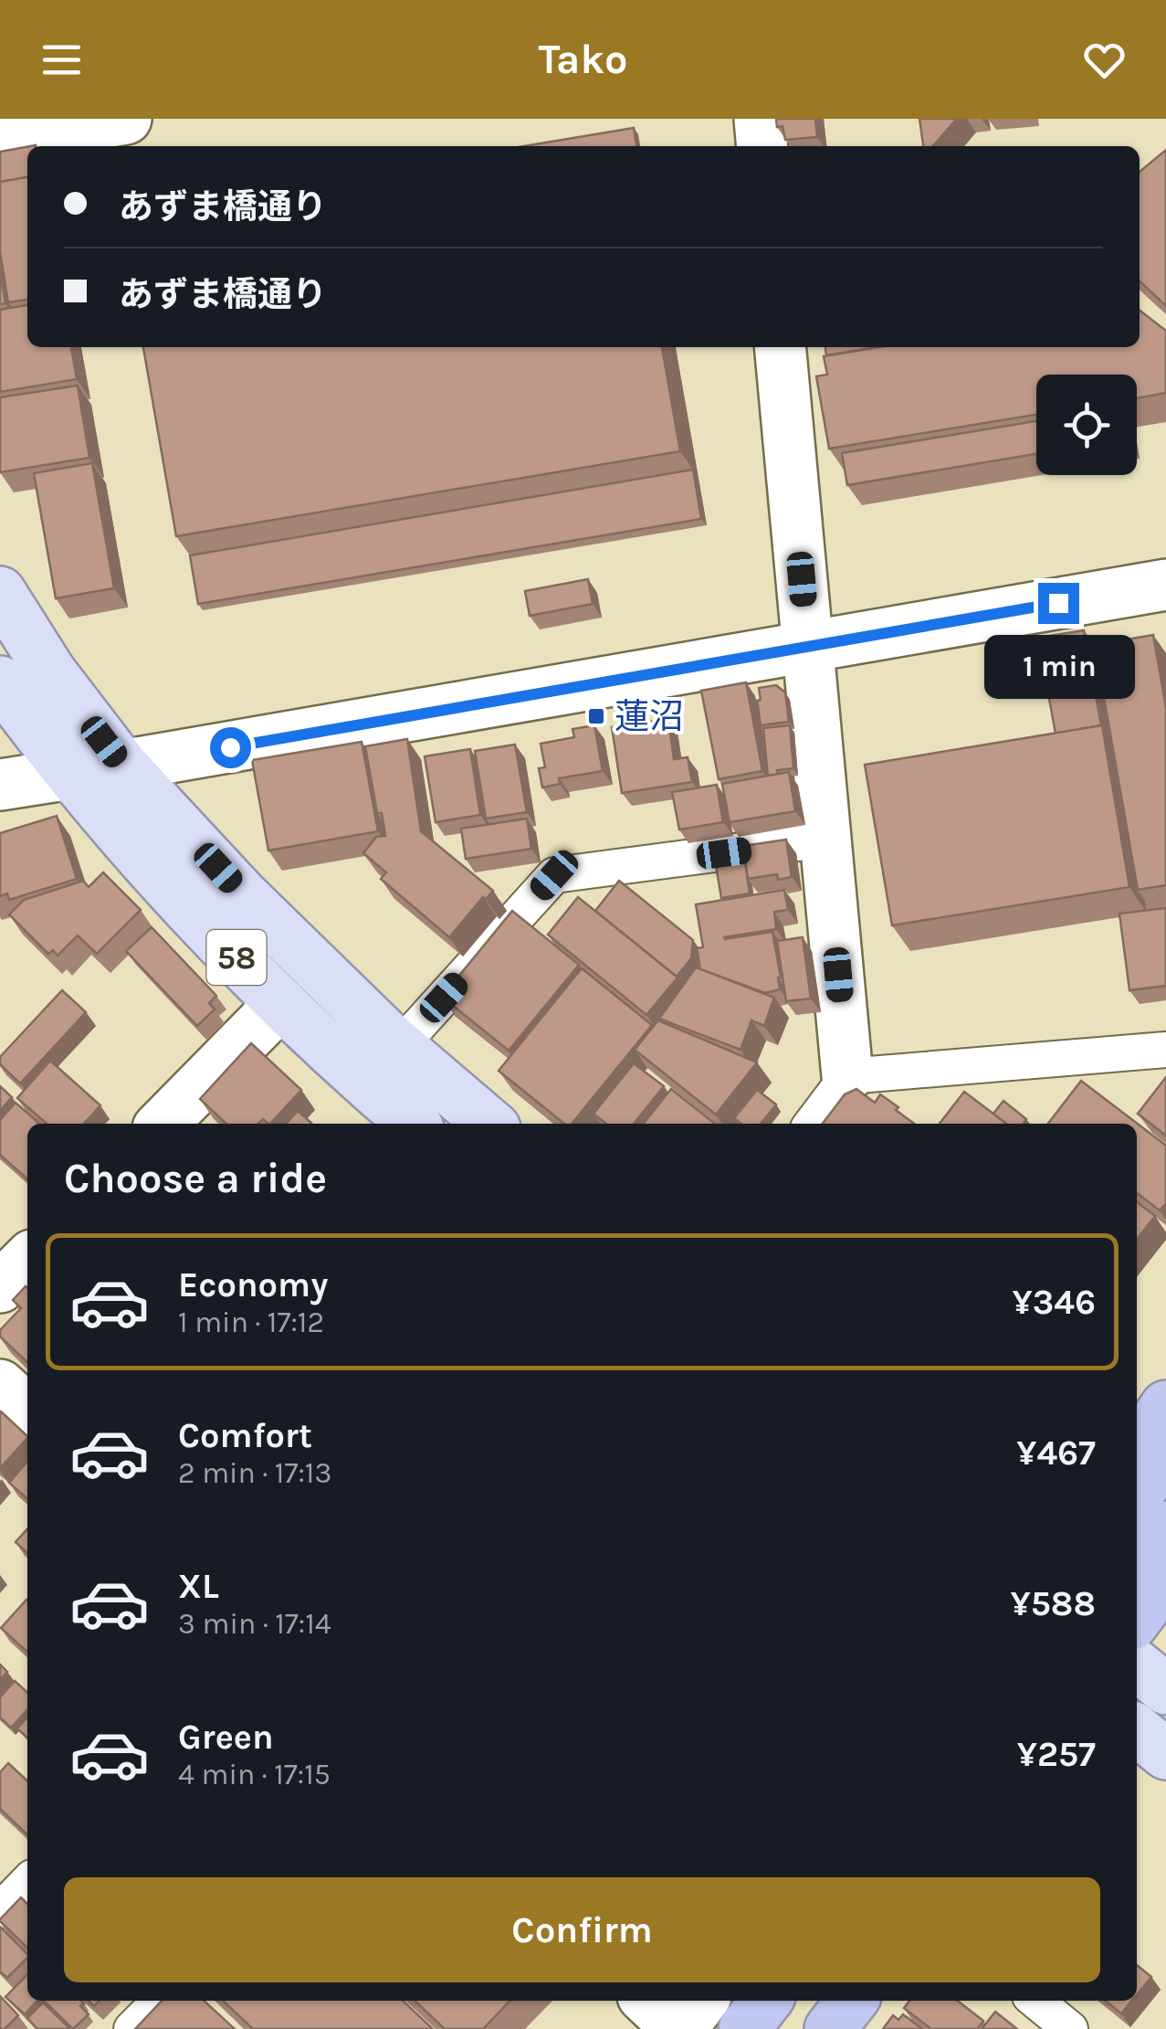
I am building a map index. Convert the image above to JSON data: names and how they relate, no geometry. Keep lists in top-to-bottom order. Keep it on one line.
{"streets":{"main road":["58"]},"places":{"transit":["蓮沼"]},"page":{"header":"Tako","banner":["あずま橋通り","あずま橋通り"],"bubble":"1 min","heading":"Choose a ride","list":[{"name":"Economy","note":"1 min · 17:12","value":"¥346"},{"name":"Comfort","note":"2 min · 17:13","value":"¥467"},{"name":"XL","note":"3 min · 17:14","value":"¥588"},{"name":"Green","note":"4 min · 17:15","value":"¥257"}],"buttons":"Confirm"}}
